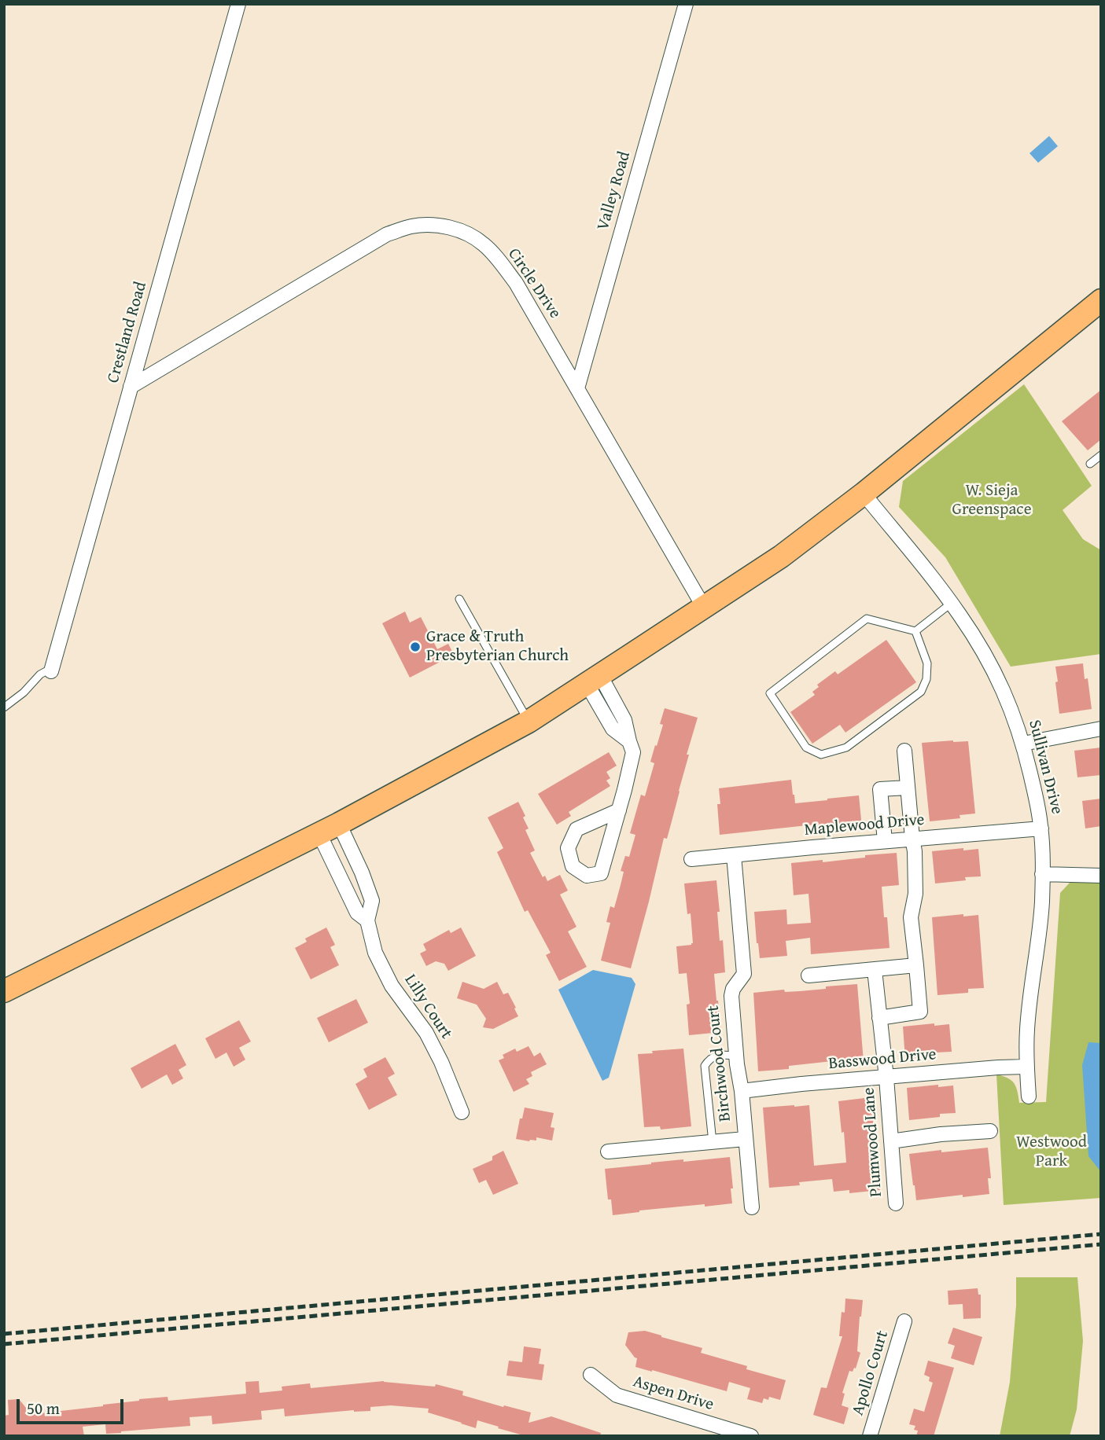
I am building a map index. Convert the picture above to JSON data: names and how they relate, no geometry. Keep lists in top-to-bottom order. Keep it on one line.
{"streets":{"street":["Valley Road","Circle Drive","Crestland Road","Sullivan Drive","Maplewood Drive","Lilly Court","Basswood Drive","Birchwood Court","Plumwood Lane","Apollo Court","Aspen Drive"]},"crossings":[["Valley Road","Circle Drive"],["Circle Drive","Crestland Road"],["Sullivan Drive","Maplewood Drive"],["Sullivan Drive","Basswood Drive"],["Maplewood Drive","Birchwood Court"],["Basswood Drive","Birchwood Court"],["Basswood Drive","Plumwood Lane"]],"parks":["W. Sieja Greenspace","Westwood Park"],"places":["Grace & Truth Presbyterian Church"],"scale_bar":"50 m"}
